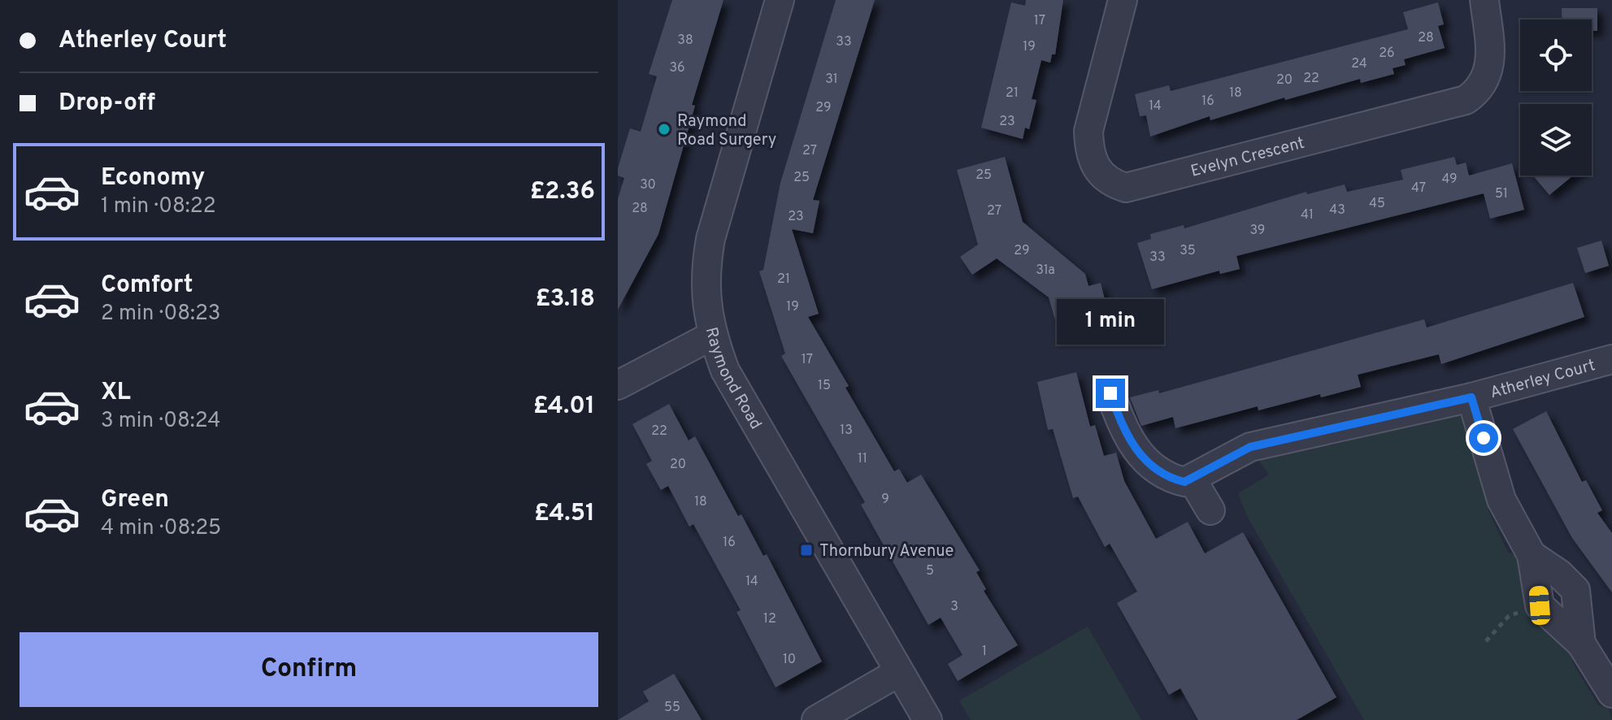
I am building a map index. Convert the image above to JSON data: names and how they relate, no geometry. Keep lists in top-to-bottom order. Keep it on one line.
{"streets":{"street":["Evelyn Crescent","Raymond Road","Atherley Court"]},"places":{"other":["Raymond Road Surgery"],"transit":["Thornbury Avenue"]},"house_numbers":["17","28","38","33","19","26","24","36","22","31","20","21","18","16","14","29","23","27","25","25","49","30","47","51","45","28","43","27","41","23","39","29","35","33","31a","21","19","17","15","13","22","11","20","9","18","16","5","14","3","12","1","10","55"],"page":{"banner":["Atherley Court","Drop-off"],"list":[{"name":"Economy","note":"1 min · 08:22","value":"£2.36"},{"name":"Comfort","note":"2 min · 08:23","value":"£3.18"},{"name":"XL","note":"3 min · 08:24","value":"£4.01"},{"name":"Green","note":"4 min · 08:25","value":"£4.51"}],"bubble":"1 min","buttons":"Confirm"}}
